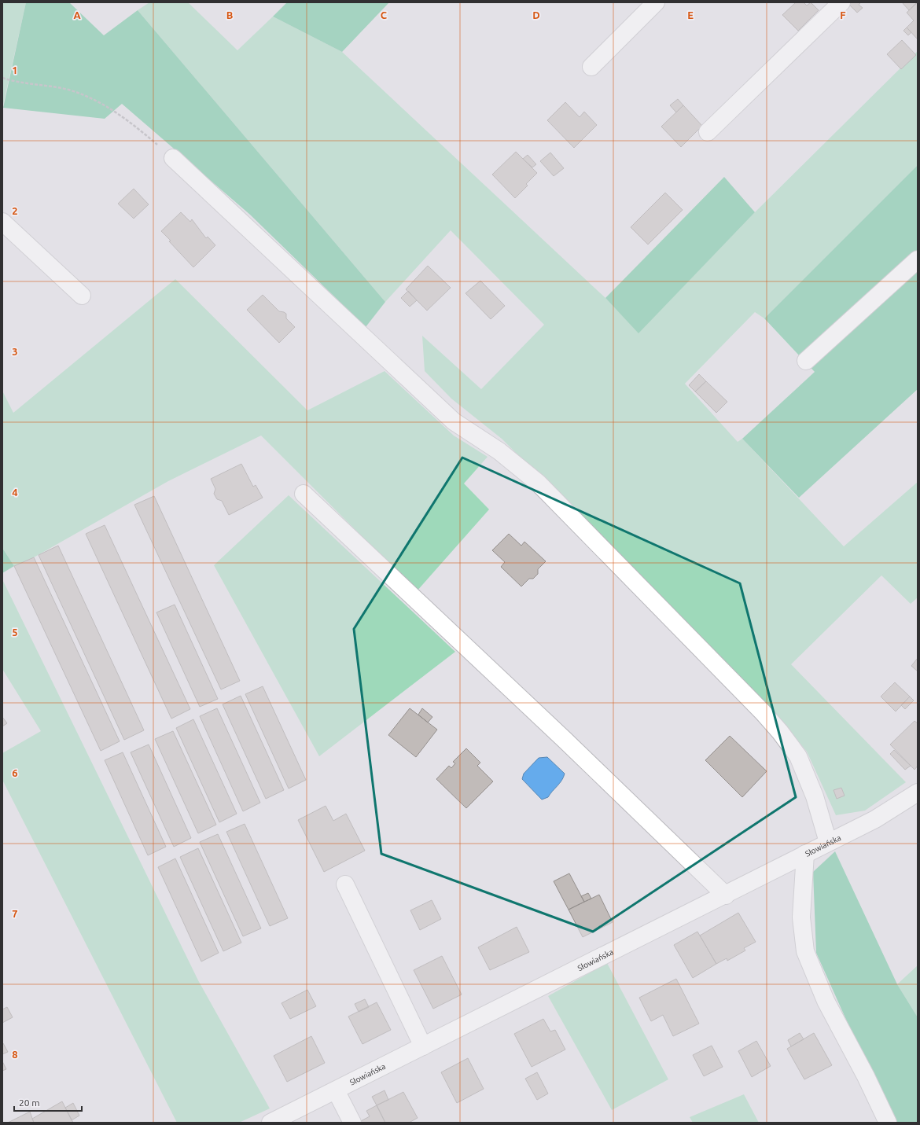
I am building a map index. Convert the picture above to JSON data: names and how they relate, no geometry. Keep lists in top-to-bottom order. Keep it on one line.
{"streets":{"street":["Słowiańska"]},"scale_bar":"20 m","grid":{"columns":["A","B","C","D","E","F"],"rows":["1","2","3","4","5","6","7","8"]}}
